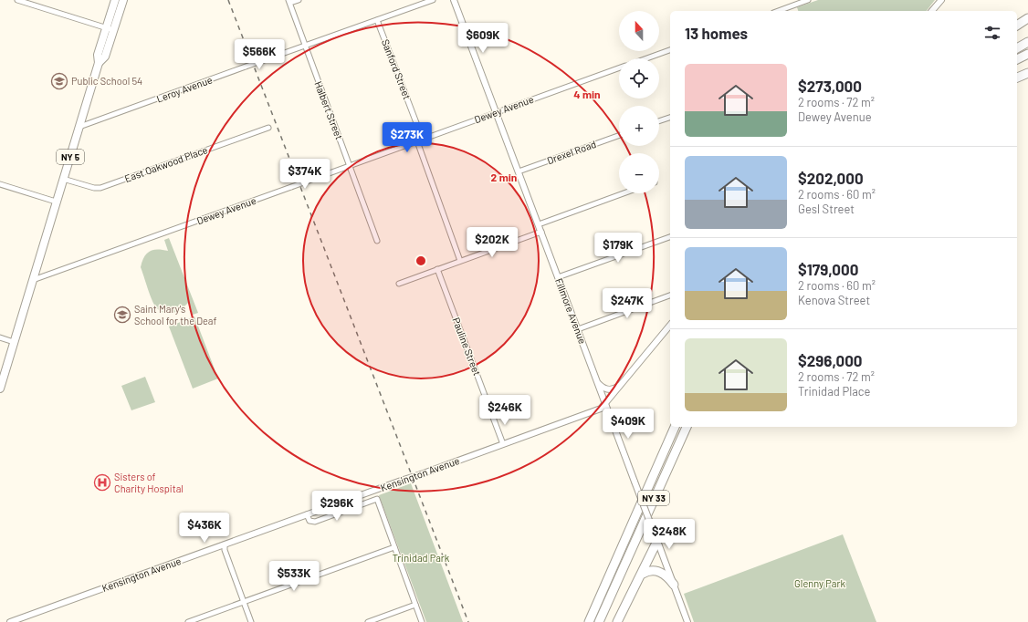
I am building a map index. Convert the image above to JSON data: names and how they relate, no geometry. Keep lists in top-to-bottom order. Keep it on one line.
{"streets":{"highway":["NY 33"],"main road":["NY 5"],"street":["Sanford Street","Leroy Avenue","Dewey Avenue","Halbert Street","Drexel Road","East Oakwood Place","Fillmore Avenue","Pauline Street","Kensington Avenue"]},"crossings":[["Sanford Street","Leroy Avenue"],["Sanford Street","Dewey Avenue"],["Leroy Avenue","Halbert Street"],["Leroy Avenue","NY 5"],["Dewey Avenue","Halbert Street"],["Dewey Avenue","NY 5"],["Dewey Avenue","Fillmore Avenue"],["Drexel Road","Fillmore Avenue"],["NY 5","East Oakwood Place"],["Fillmore Avenue","Kensington Avenue"],["Pauline Street","Kensington Avenue"]],"parks":["Trinidad Park","Glenny Park"],"places":{"school or university":["Public School 54","Saint Mary's School for the Deaf"],"hospital":["Sisters of Charity Hospital"]},"north":"top","page":{"map_buttons":["+","−"],"heading":"13 homes","price":["$609K","$566K","$273K","$374K","$202K","$179K","$247K","$246K","$409K","$296K","$436K","$248K","$533K"],"list":[{"name":"$273,000","note":"2 rooms · 72 m² · Dewey Avenue"},{"name":"$202,000","note":"2 rooms · 60 m² · Gesl Street"},{"name":"$179,000","note":"2 rooms · 60 m² · Kenova Street"},{"name":"$296,000","note":"2 rooms · 72 m² · Trinidad Place"}]},"rings":["4 min","2 min"]}
